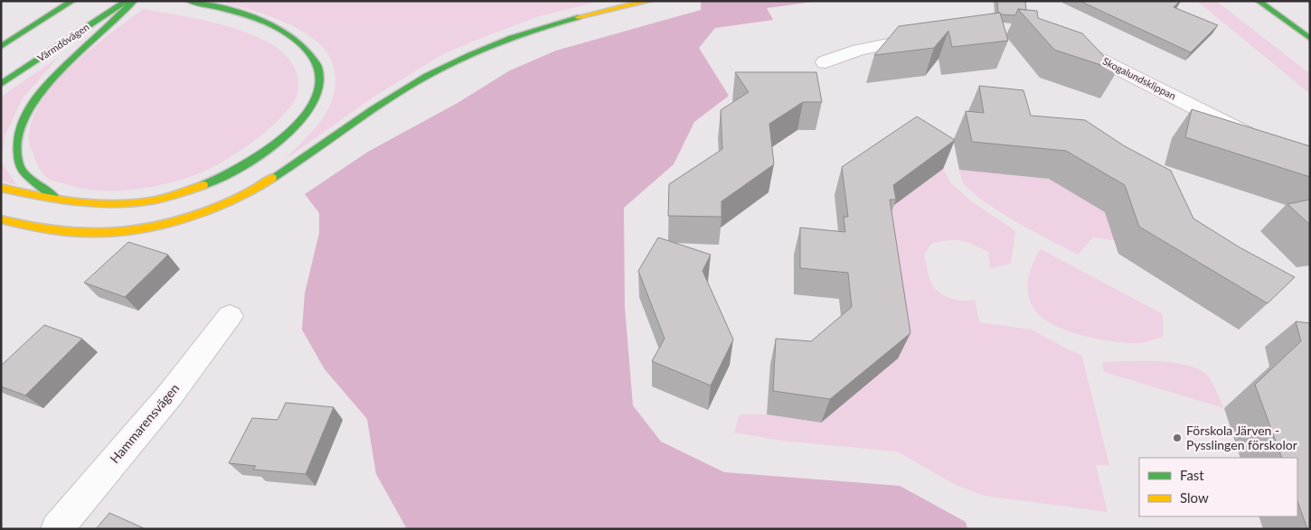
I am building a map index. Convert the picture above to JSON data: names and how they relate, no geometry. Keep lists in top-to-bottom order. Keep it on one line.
{"streets":{"main road":["Värmdövägen"],"street":["Skogalundsklippan","Hammarensvägen"]},"places":["Förskola Järven - Pysslingen förskolor"],"legend":["Fast","Slow"]}
